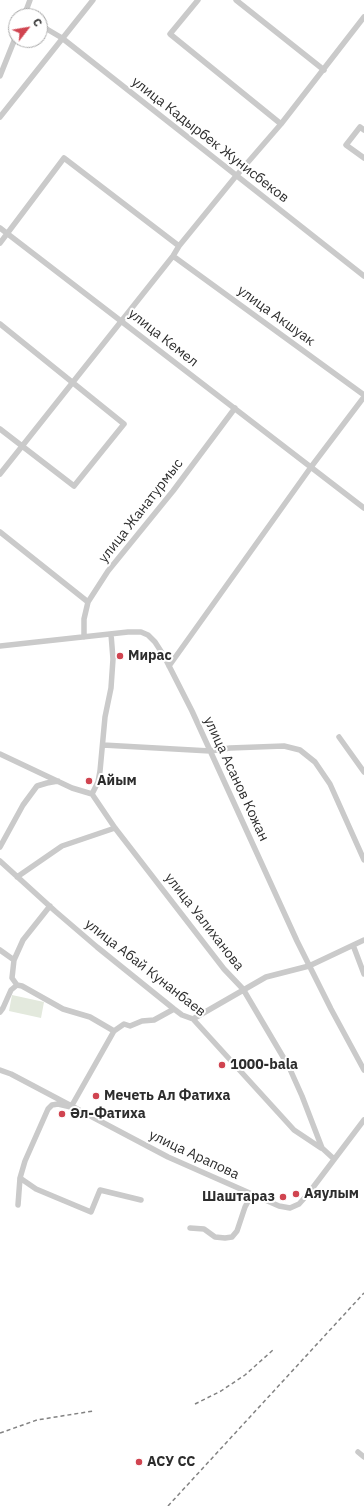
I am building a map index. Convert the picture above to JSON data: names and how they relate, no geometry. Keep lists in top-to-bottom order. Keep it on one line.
{"streets":{"street":["улица Кадырбек Жунисбеков","улица Акшуак","улица Кемел","улица Жанатурмыс","улица Асанов Кожан","улица Уалиханова","улица Абай Кунанбаев","улица Арапова"]},"crossings":[["улица Кемел","улица Жанатурмыс"],["улица Жанатурмыс","улица Асанов Кожан"],["улица Уалиханова","улица Абай Кунанбаев"],["улица Уалиханова","улица Арапова"]],"places":["Мирас","Айым","1000-bala","Мечеть Ал Фатиха","Әл-Фатиха","Аяулым","Шаштараз","АСУ СС"],"north":"top right"}
